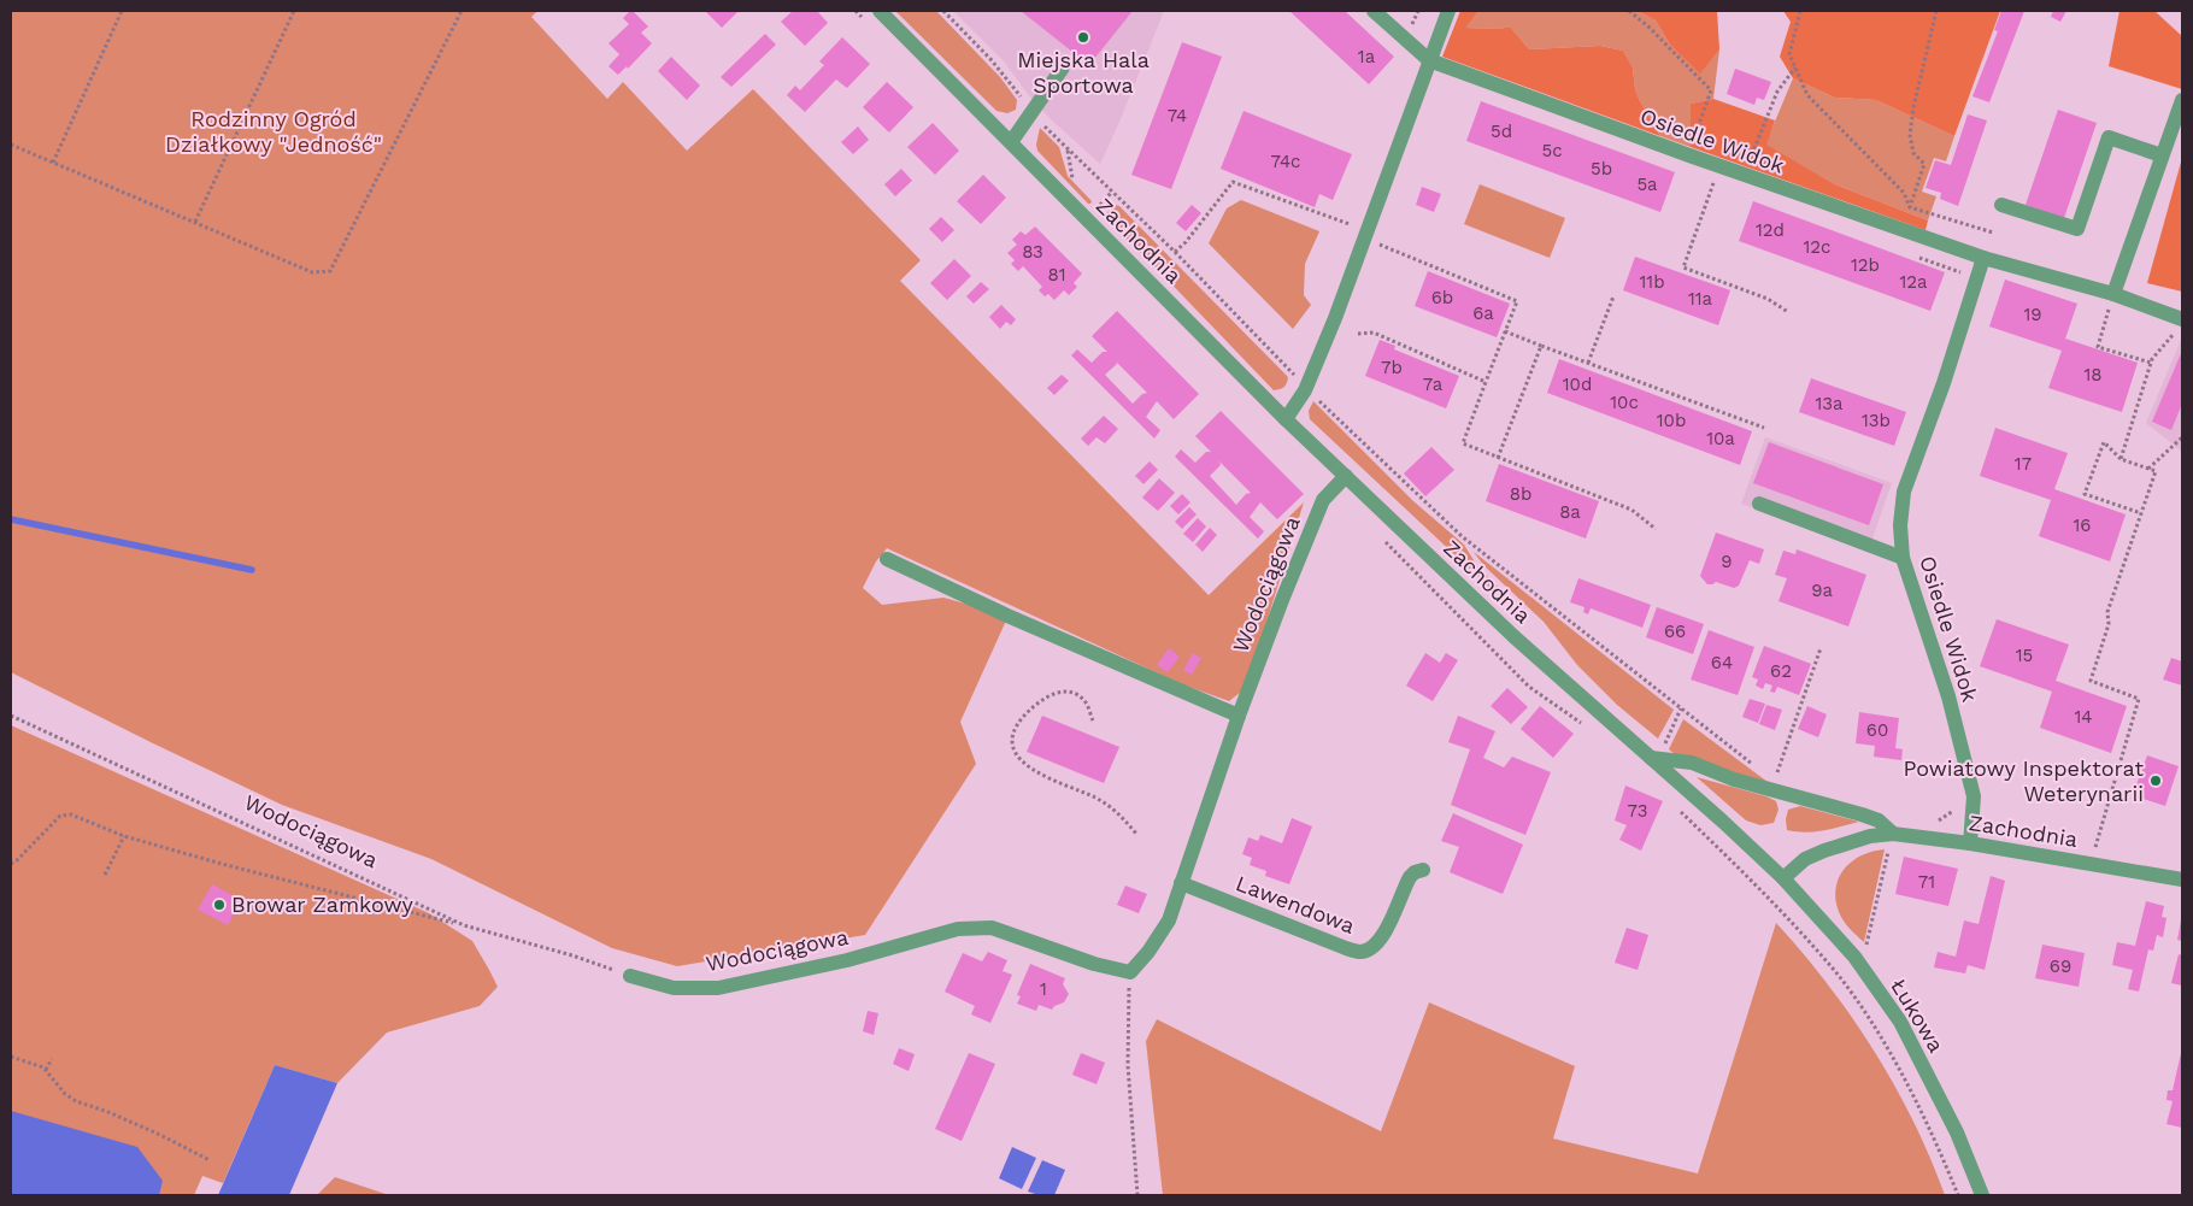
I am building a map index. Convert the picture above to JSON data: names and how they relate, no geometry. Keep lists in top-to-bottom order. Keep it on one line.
{"streets":{"street":["Osiedle Widok","Zachodnia","Wodociągowa","Lawendowa","Łukowa"]},"crossings":[["Osiedle Widok","Zachodnia"],["Zachodnia","Wodociągowa"],["Zachodnia","Łukowa"],["Wodociągowa","Lawendowa"]],"parks":["Rodzinny Ogród Działkowy \"Jedność\""],"places":["Miejska Hala Sportowa","Powiatowy Inspektorat Weterynarii","Browar Zamkowy"],"house_numbers":["1a","74","5d","5c","74c","5b","5a","12d","12c","83","12b","81","11b","12a","6b","11a","6a","19","7b","18","7a","10d","10c","13a","10b","13b","10a","17","8b","8a","16","9","9a","66","15","64","62","14","60","73","71","69","1"]}
